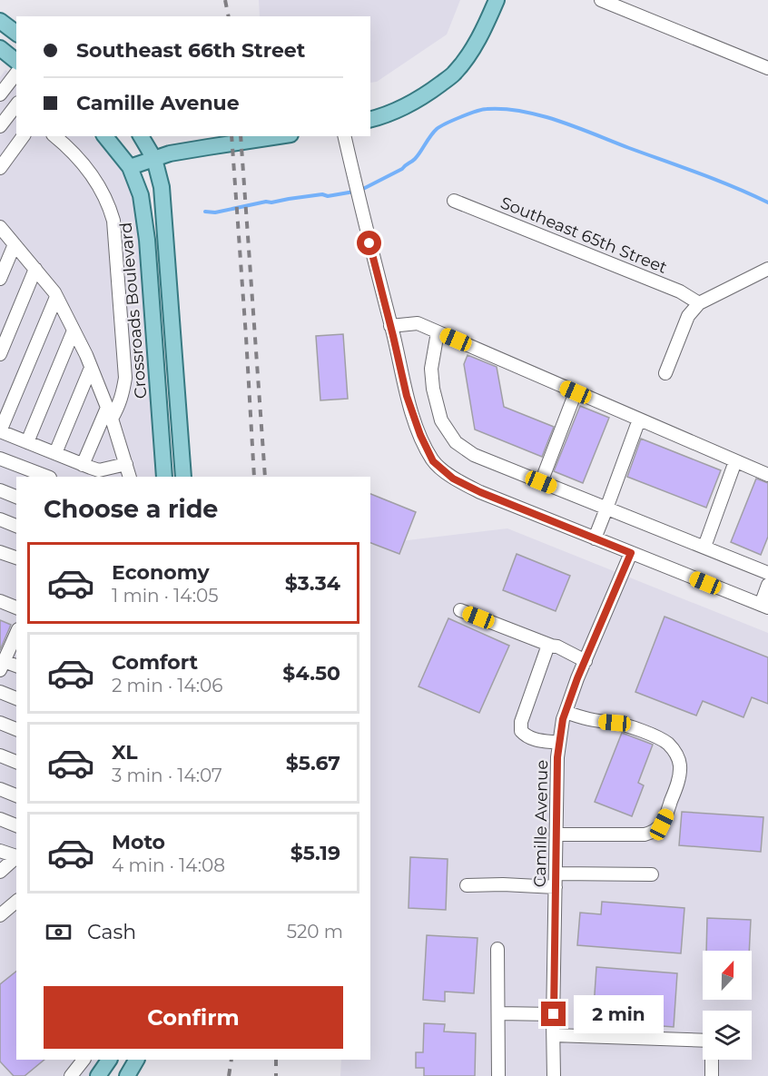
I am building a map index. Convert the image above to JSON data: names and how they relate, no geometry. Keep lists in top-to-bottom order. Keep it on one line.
{"streets":{"main road":["Crossroads Boulevard"],"street":["Southeast 65th Street","Camille Avenue"]},"north":"top","page":{"banner":["Southeast 66th Street","Camille Avenue"],"heading":"Choose a ride","list":[{"name":"Economy","note":"1 min · 14:05","value":"$3.34"},{"name":"Comfort","note":"2 min · 14:06","value":"$4.50"},{"name":"XL","note":"3 min · 14:07","value":"$5.67"},{"name":"Moto","note":"4 min · 14:08","value":"$5.19"}],"pay":["Cash","520 m"],"buttons":"Confirm","bubble":"2 min"}}
